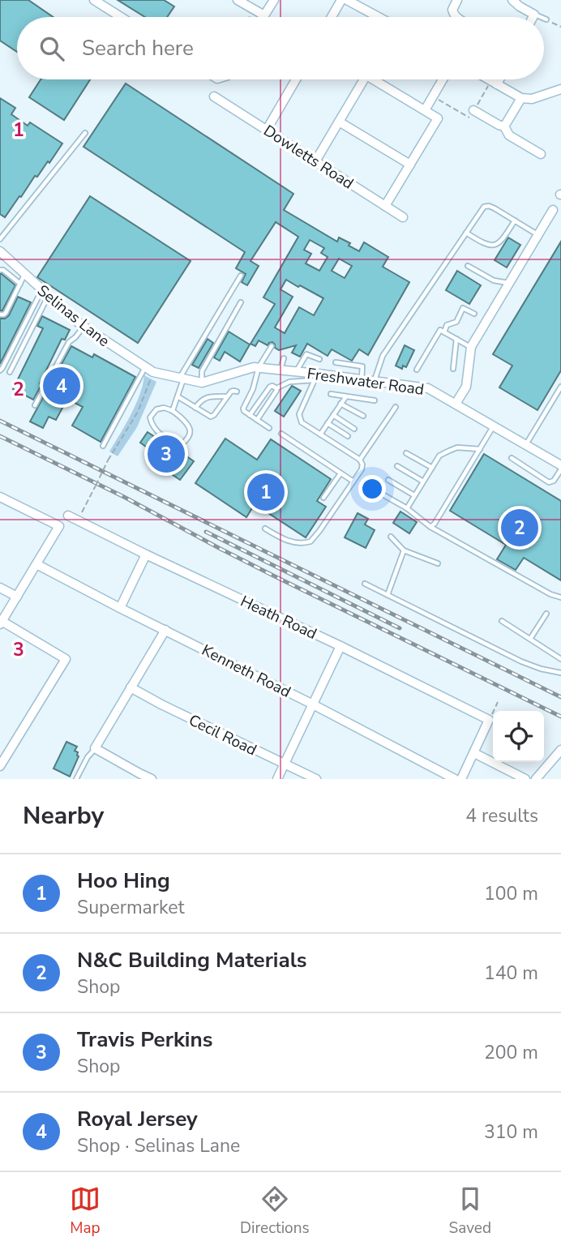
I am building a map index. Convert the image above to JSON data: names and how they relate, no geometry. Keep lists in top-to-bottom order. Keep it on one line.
{"streets":{"street":["Dowletts Road","Selinas Lane","Freshwater Road","Heath Road","Kenneth Road","Cecil Road"]},"crossings":[["Selinas Lane","Freshwater Road"]],"page":{"search":"Search here","pins":["4","3","1","2"],"heading":["Nearby","4 results"],"list":[{"mark":"1","name":"Hoo Hing","note":"Supermarket","value":"100 m"},{"mark":"2","name":"N&C Building Materials","note":"Shop","value":"140 m"},{"mark":"3","name":"Travis Perkins","note":"Shop","value":"200 m"},{"mark":"4","name":"Royal Jersey","note":"Shop · Selinas Lane","value":"310 m"}],"nav":["Map","Directions","Saved"]},"grid":{"rows":["1","2","3"]}}
